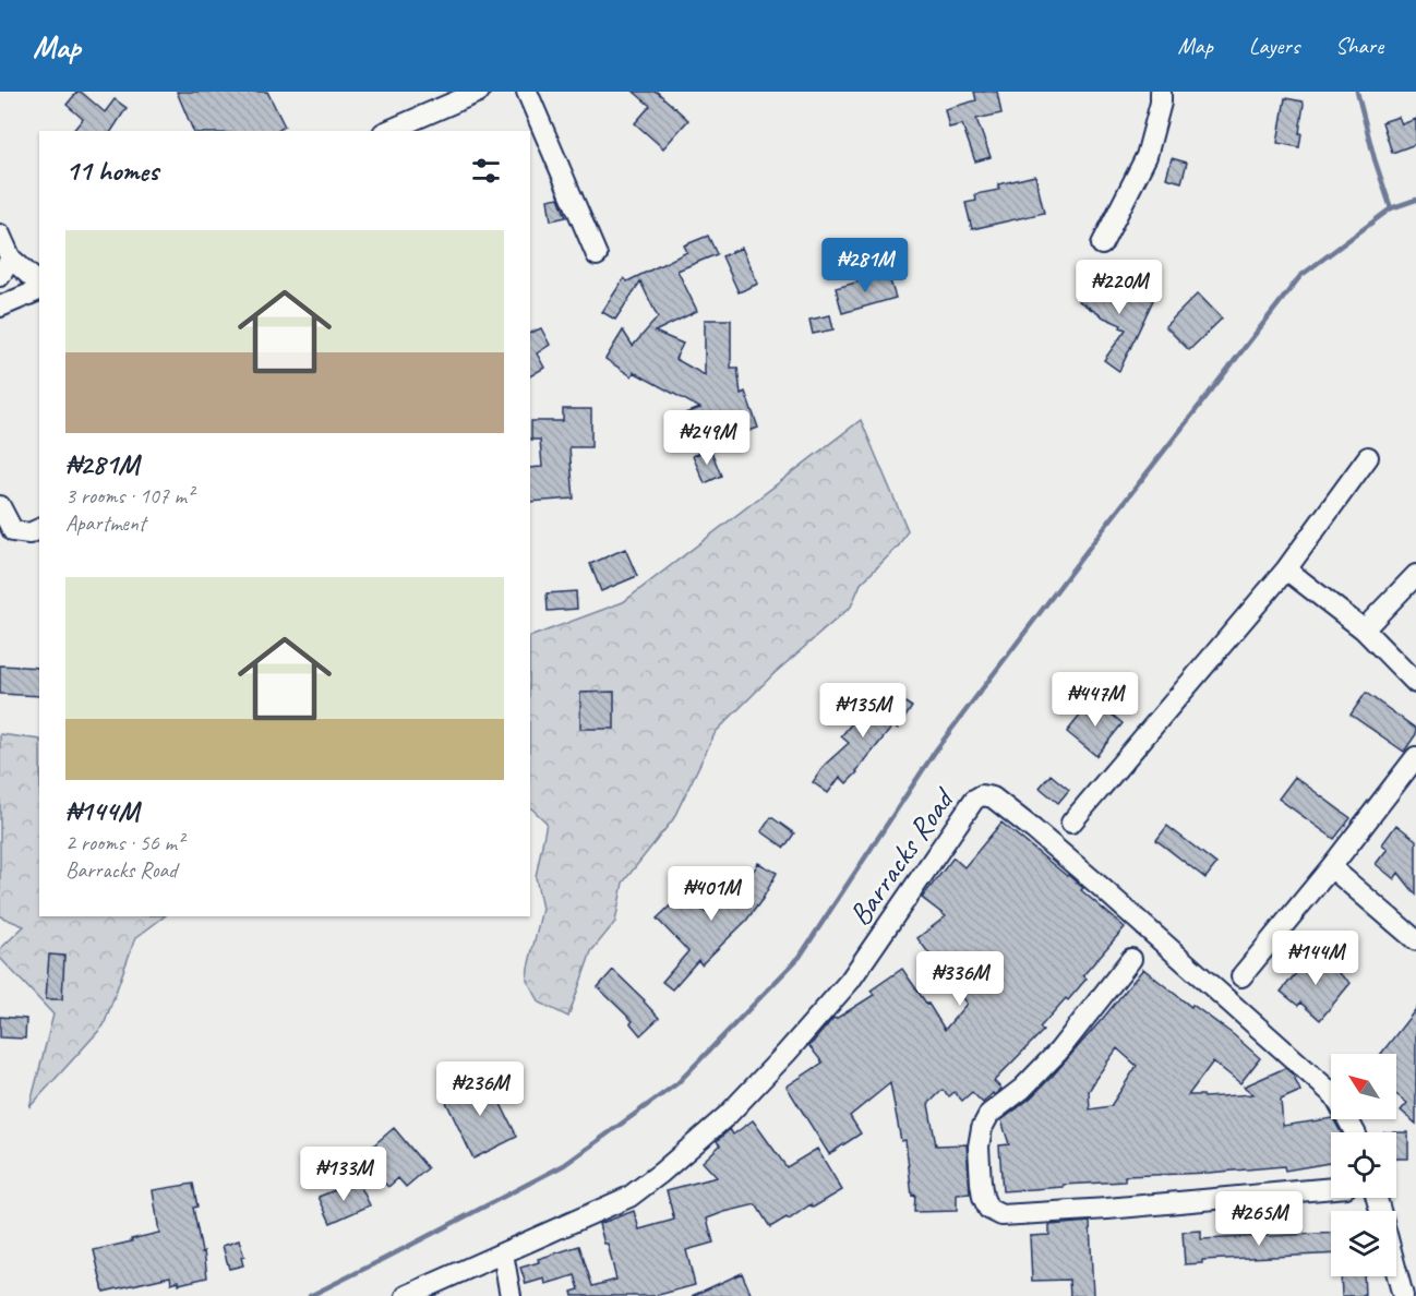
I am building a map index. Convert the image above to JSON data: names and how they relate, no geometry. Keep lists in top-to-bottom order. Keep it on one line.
{"streets":{"street":["Barracks Road"]},"north":"top left","page":{"header":"Map","nav":["Map","Layers","Share"],"heading":"11 homes","list":[{"name":"₦281M","note":"3 rooms · 107 m² · Apartment"},{"name":"₦144M","note":"2 rooms · 56 m² · Barracks Road"}],"price":["₦281M","₦220M","₦249M","₦447M","₦135M","₦401M","₦144M","₦336M","₦236M","₦133M","₦265M"]}}
